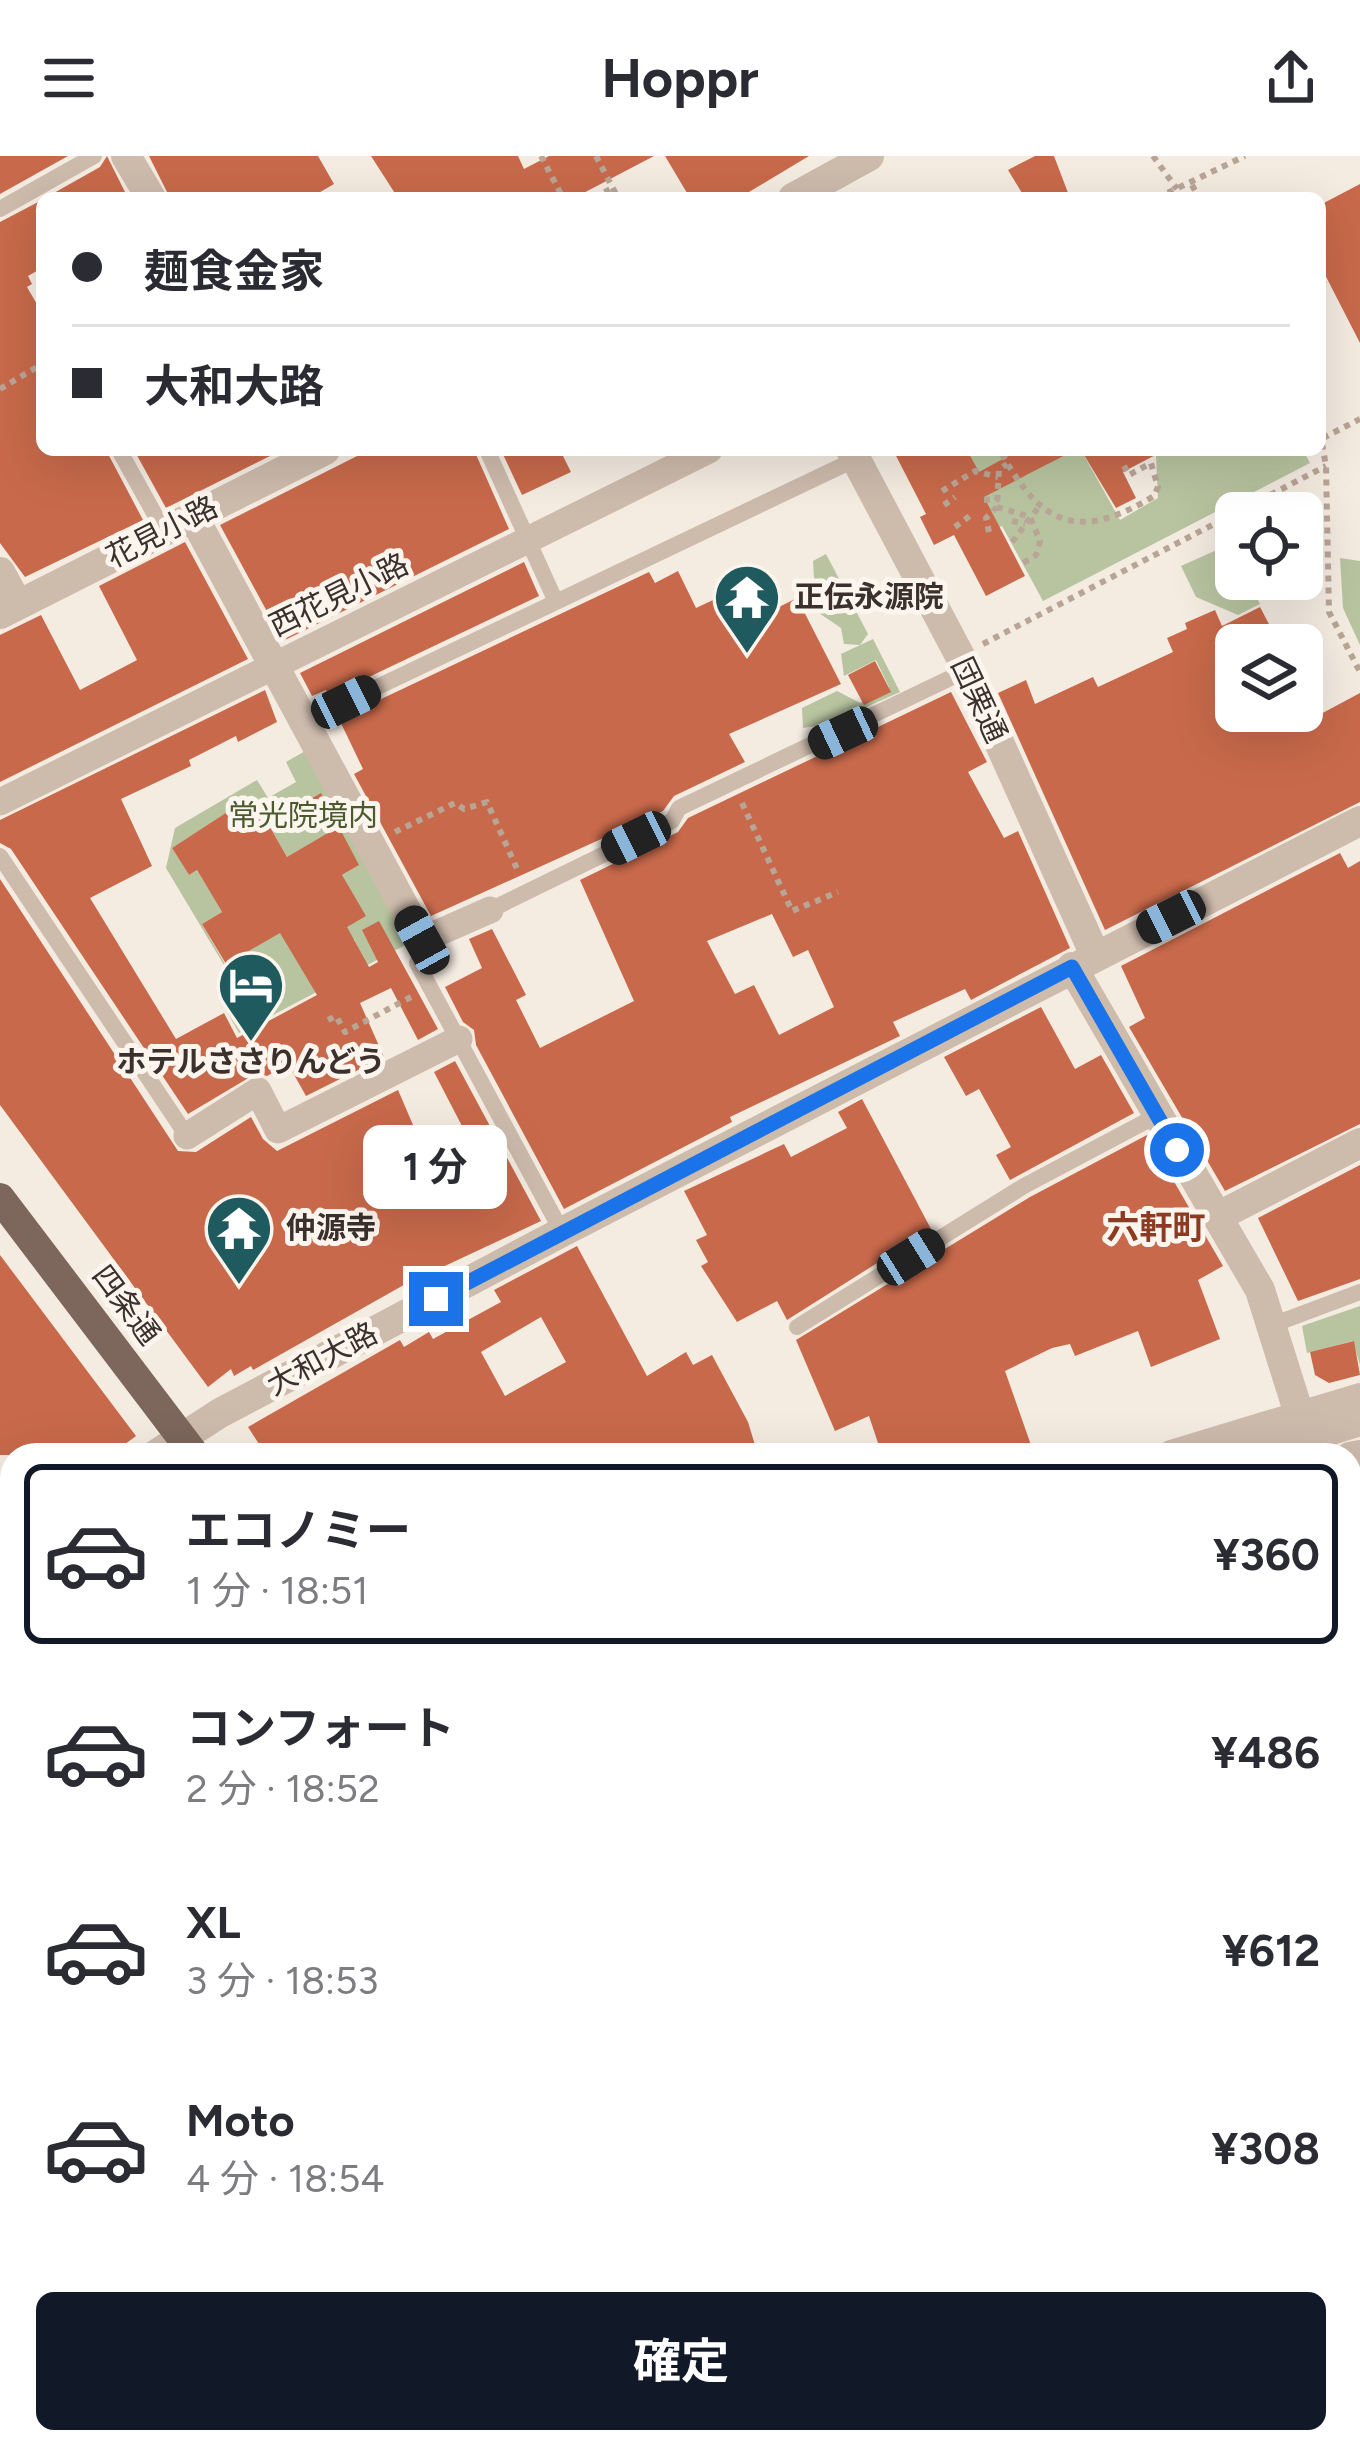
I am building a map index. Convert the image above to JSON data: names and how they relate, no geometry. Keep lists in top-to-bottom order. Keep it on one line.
{"streets":{"main road":["四条通"],"street":["花見小路","西花見小路","団栗通","大和大路"]},"crossings":[["団栗通","大和大路"]],"districts":["六軒町"],"parks":["常光院境内"],"places":{"temple":["正伝永源院","仲源寺"],"hotel":["ホテルささりんどう"]},"page":{"header":"Hoppr","banner":["麺食金家","大和大路"],"bubble":"1 分","list":[{"name":"エコノミー","note":"1 分 · 18:51","value":"¥360"},{"name":"コンフォート","note":"2 分 · 18:52","value":"¥486"},{"name":"XL","note":"3 分 · 18:53","value":"¥612"},{"name":"Moto","note":"4 分 · 18:54","value":"¥308"}],"buttons":"確定"}}
